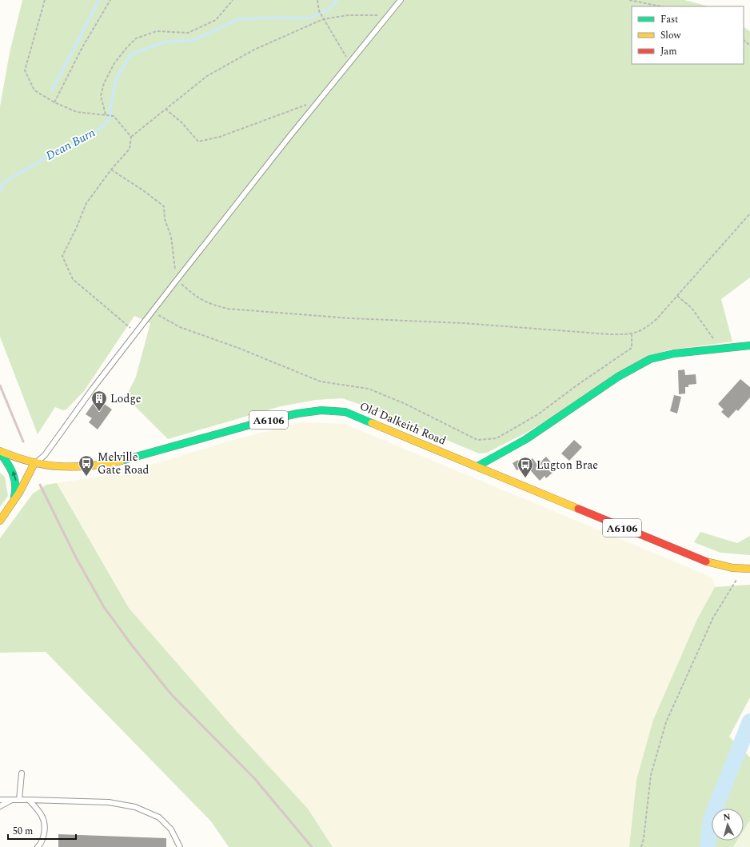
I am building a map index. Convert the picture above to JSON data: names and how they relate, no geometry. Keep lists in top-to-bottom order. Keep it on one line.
{"streets":{"main road":["A6106","Old Dalkeith Road"]},"crossings":[["A6106","Old Dalkeith Road"]],"water":["Dean Burn"],"places":{"building":["Lodge"],"bus stop":["Melville Gate Road","Lugton Brae"]},"legend":["Fast","Slow","Jam"],"scale_bar":"50 m","north":"top"}
